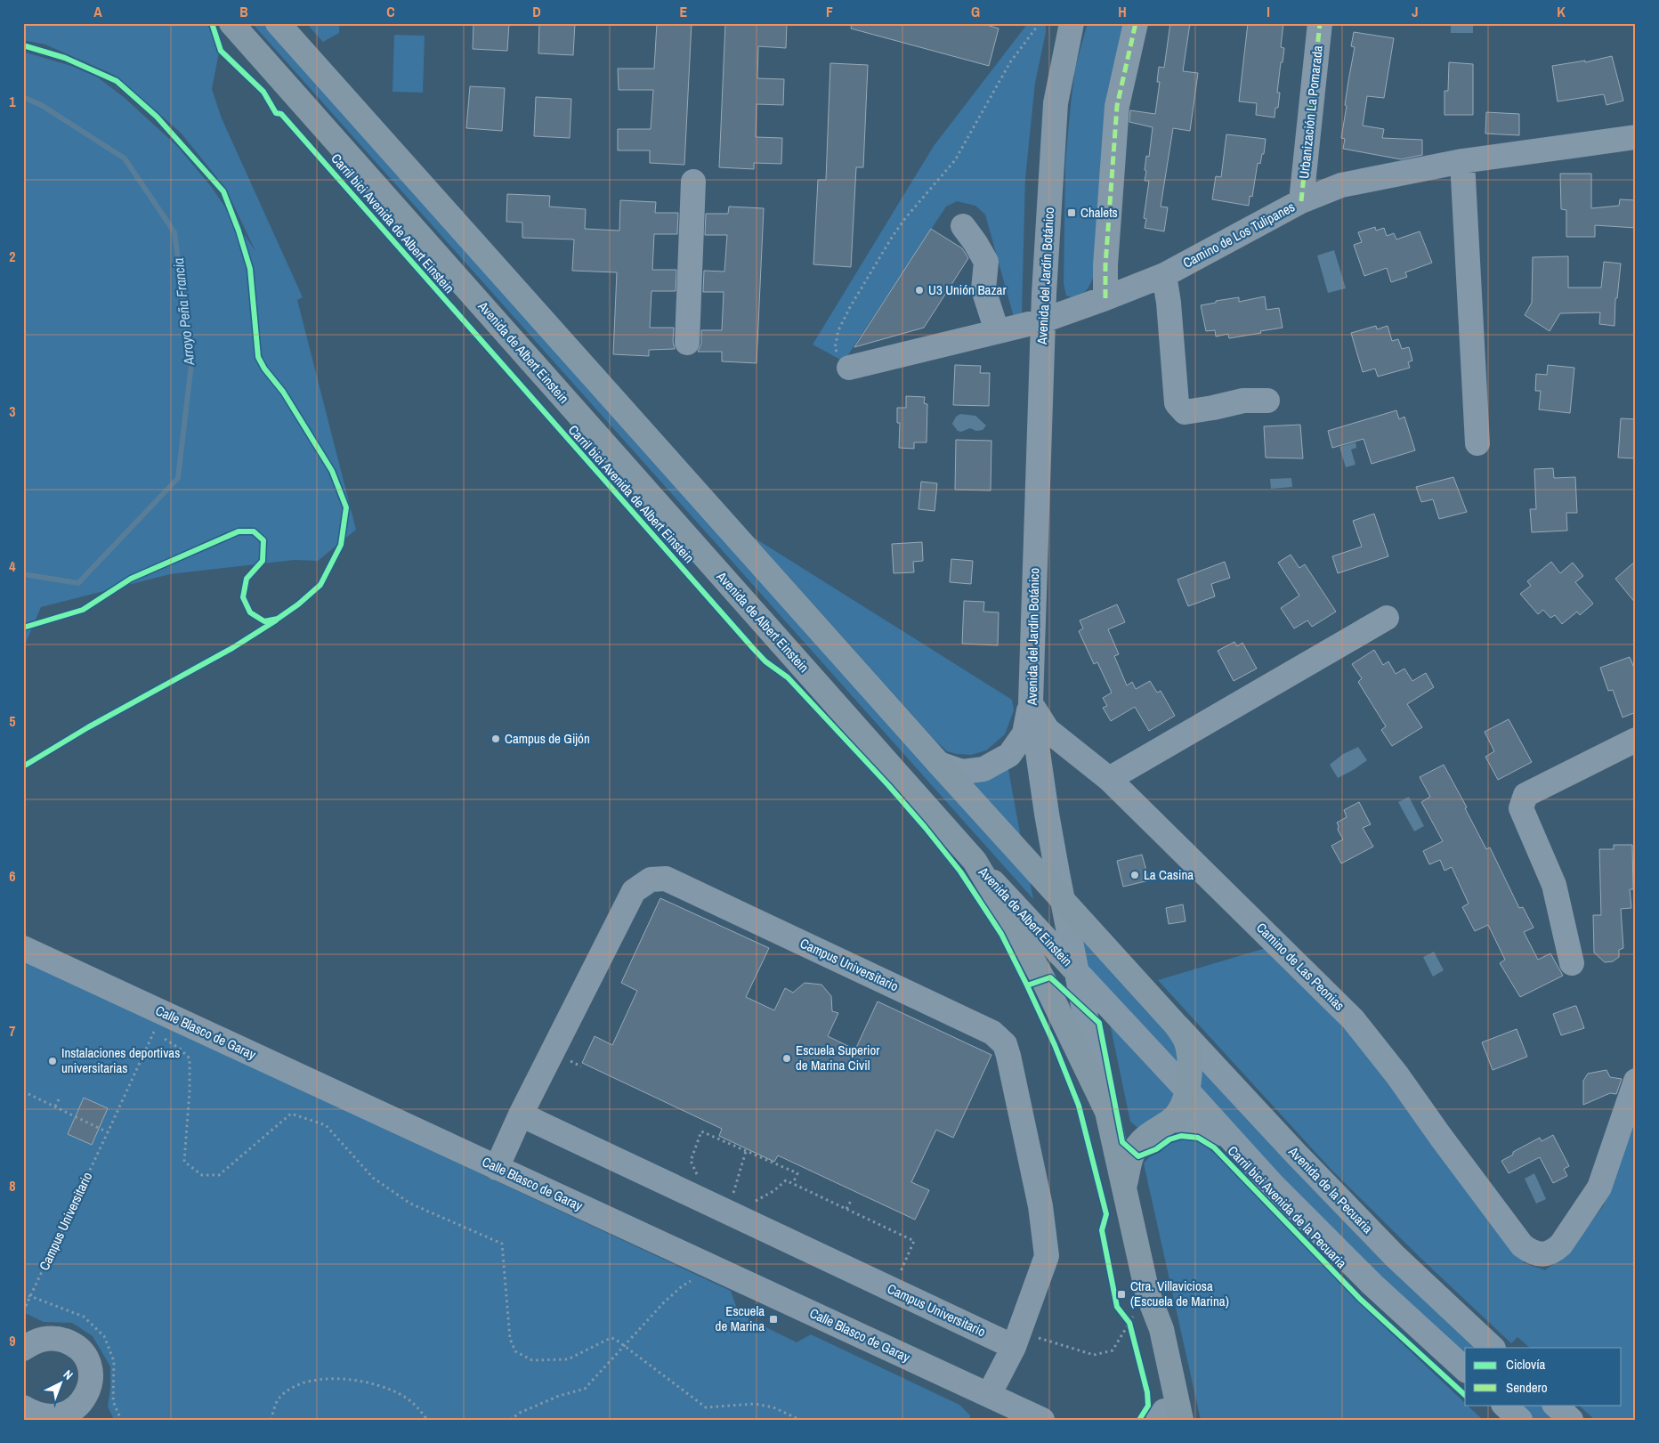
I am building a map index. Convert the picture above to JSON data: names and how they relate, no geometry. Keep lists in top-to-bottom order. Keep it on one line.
{"streets":{"highway":["Avenida del Jardín Botánico","Avenida de Albert Einstein","Avenida de la Pecuaria"],"street":["Urbanización La Pomarada","Camino de Los Tulipanes","Campus Universitario","Camino de Las Peonias","Calle Blasco de Garay"],"cycle path":["Carril bici Avenida de Albert Einstein","Carril bici Avenida de la Pecuaria"]},"crossings":[["Urbanización La Pomarada","Camino de Los Tulipanes"],["Camino de Los Tulipanes","Avenida del Jardín Botánico"],["Avenida del Jardín Botánico","Avenida de Albert Einstein"],["Avenida del Jardín Botánico","Camino de Las Peonias"],["Avenida del Jardín Botánico","Avenida de la Pecuaria"],["Campus Universitario","Calle Blasco de Garay"]],"water":["Arroyo Peña Francia"],"places":{"transit":["Chalets","Ctra. Villaviciosa (Escuela de Marina)","Escuela de Marina"],"other":["U3 Unión Bazar","Campus de Gijón","La Casina","Escuela Superior de Marina Civil","Instalaciones deportivas universitarias"]},"legend":["Ciclovía","Sendero"],"north":"top right","grid":{"columns":["A","B","C","D","E","F","G","H","I","J","K"],"rows":["1","2","3","4","5","6","7","8","9"]}}
